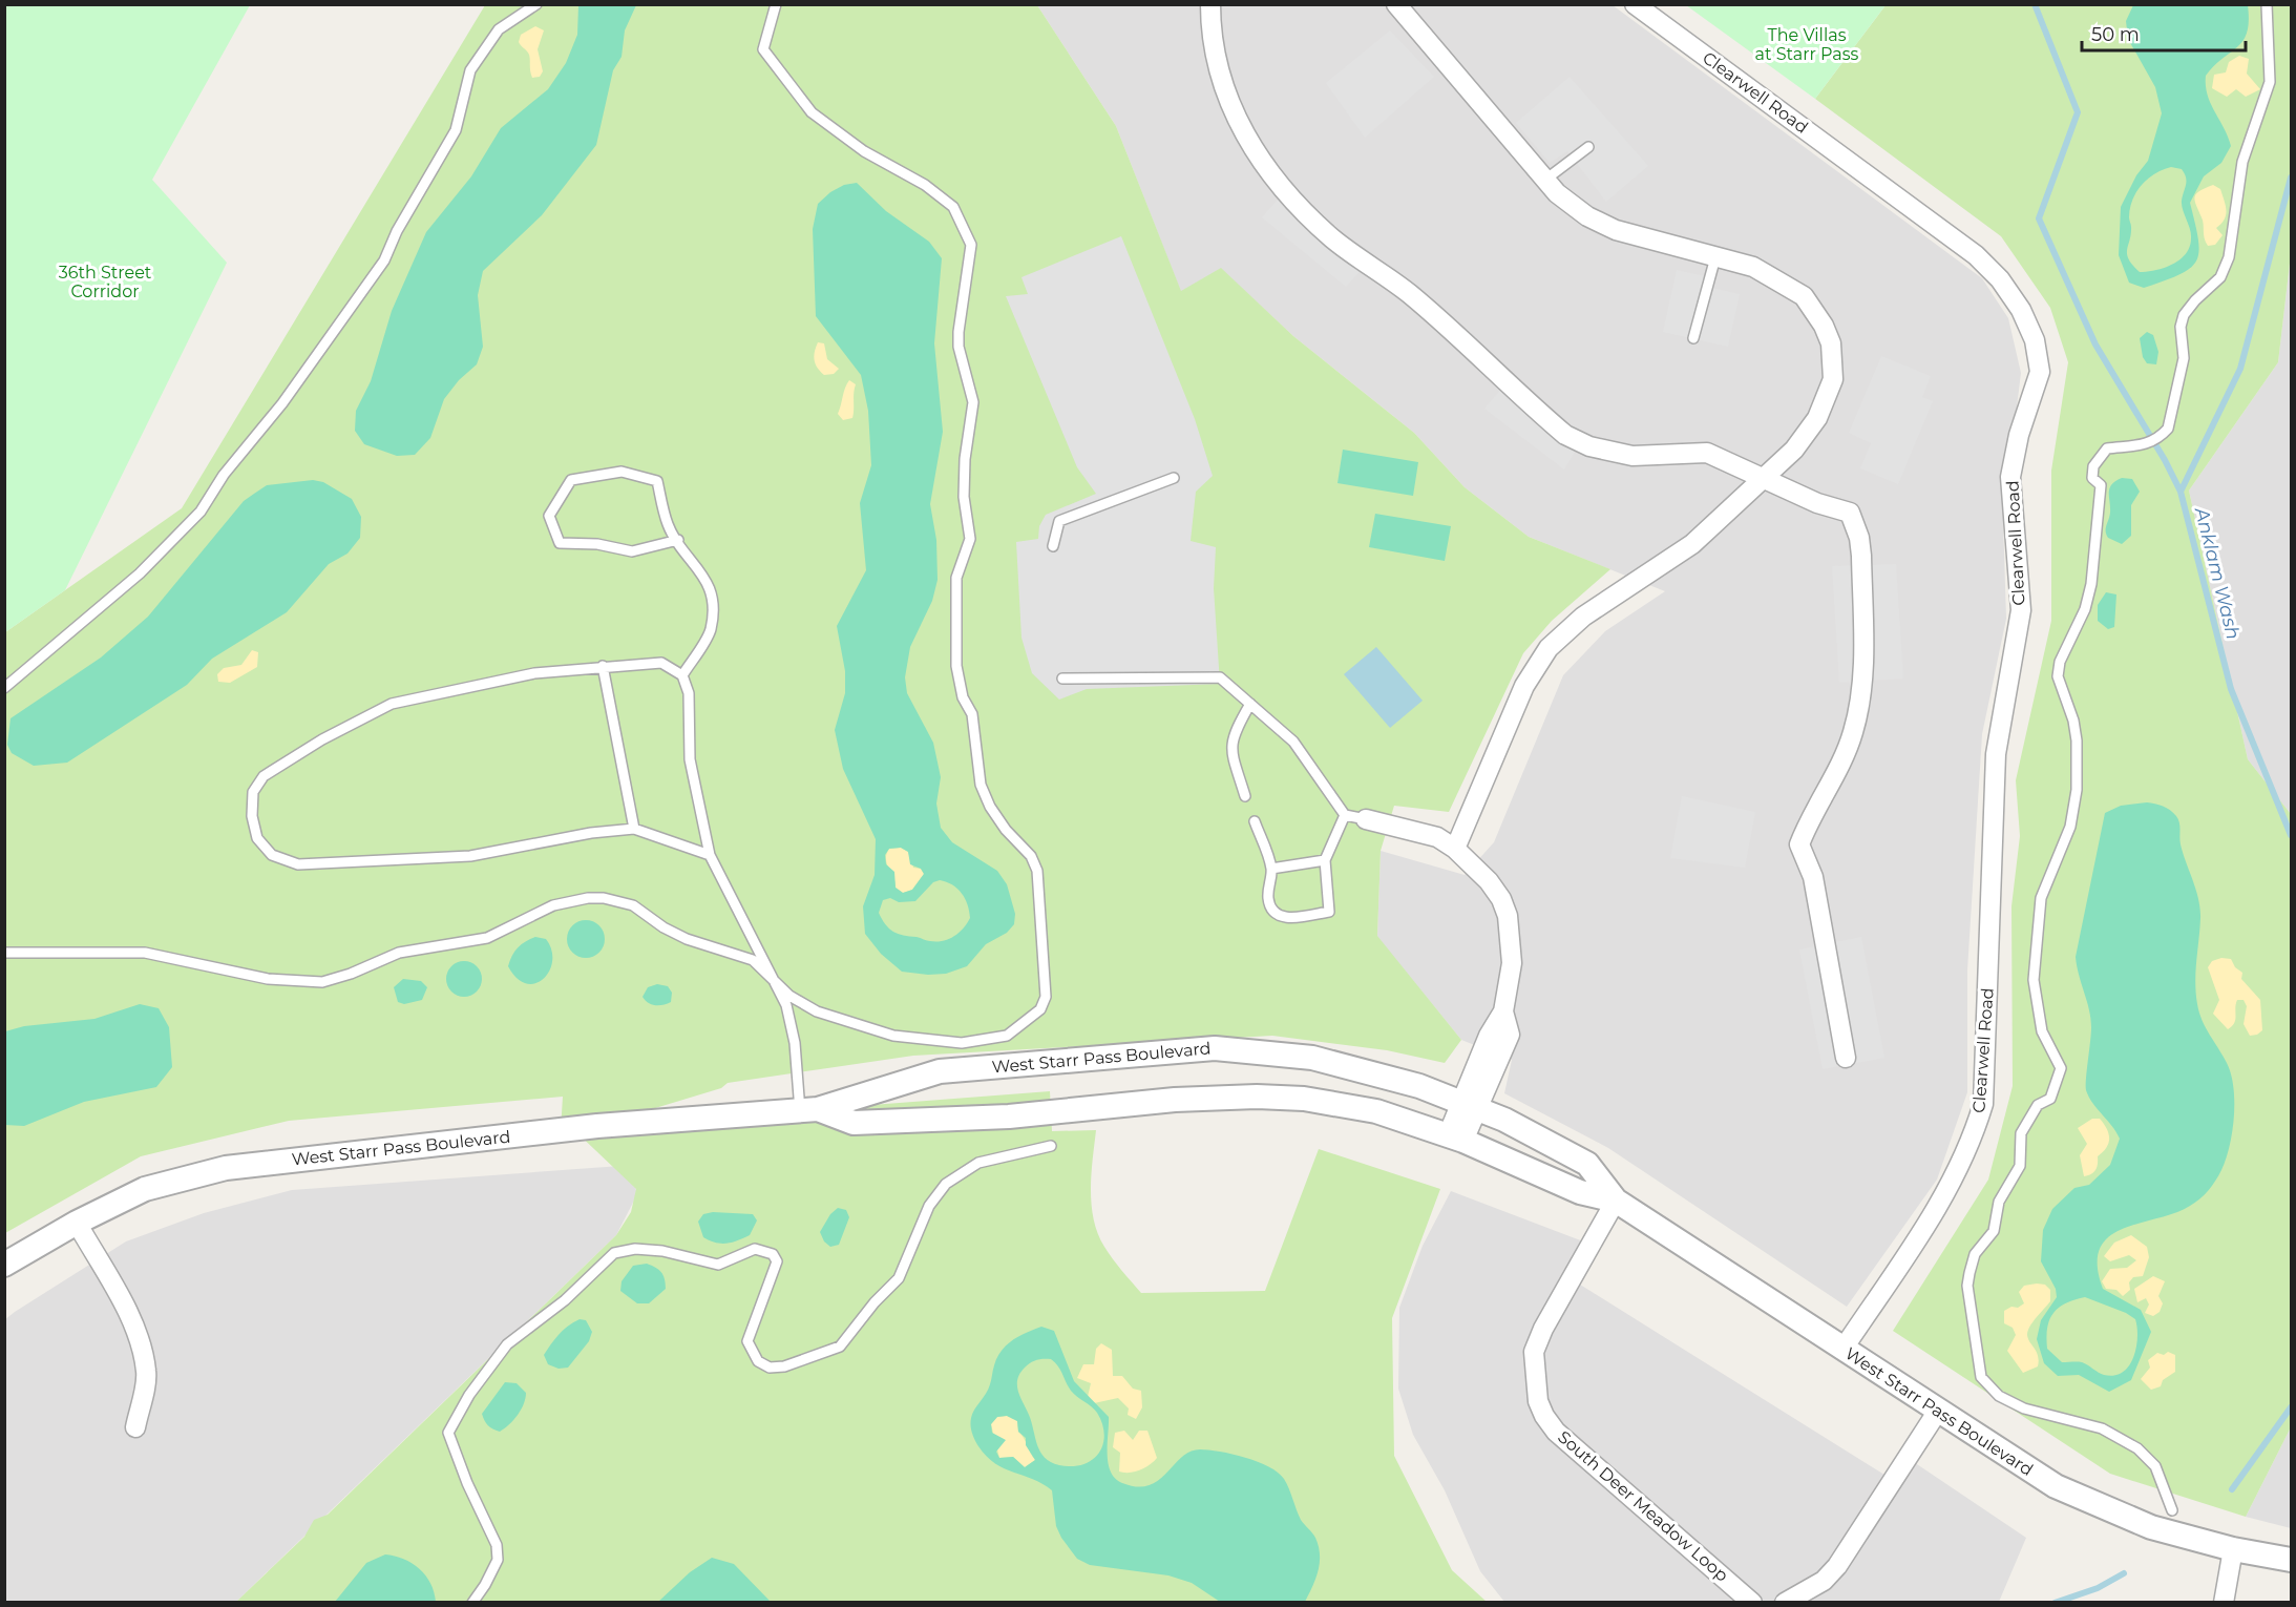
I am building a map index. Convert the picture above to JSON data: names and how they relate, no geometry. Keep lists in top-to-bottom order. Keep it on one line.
{"streets":{"street":["Clearwell Road","West Starr Pass Boulevard","South Deer Meadow Loop"]},"crossings":[["Clearwell Road","West Starr Pass Boulevard"],["West Starr Pass Boulevard","South Deer Meadow Loop"]],"water":["Anklam Wash"],"parks":["The Villas at Starr Pass","36th Street Corridor"],"scale_bar":"50 m"}
